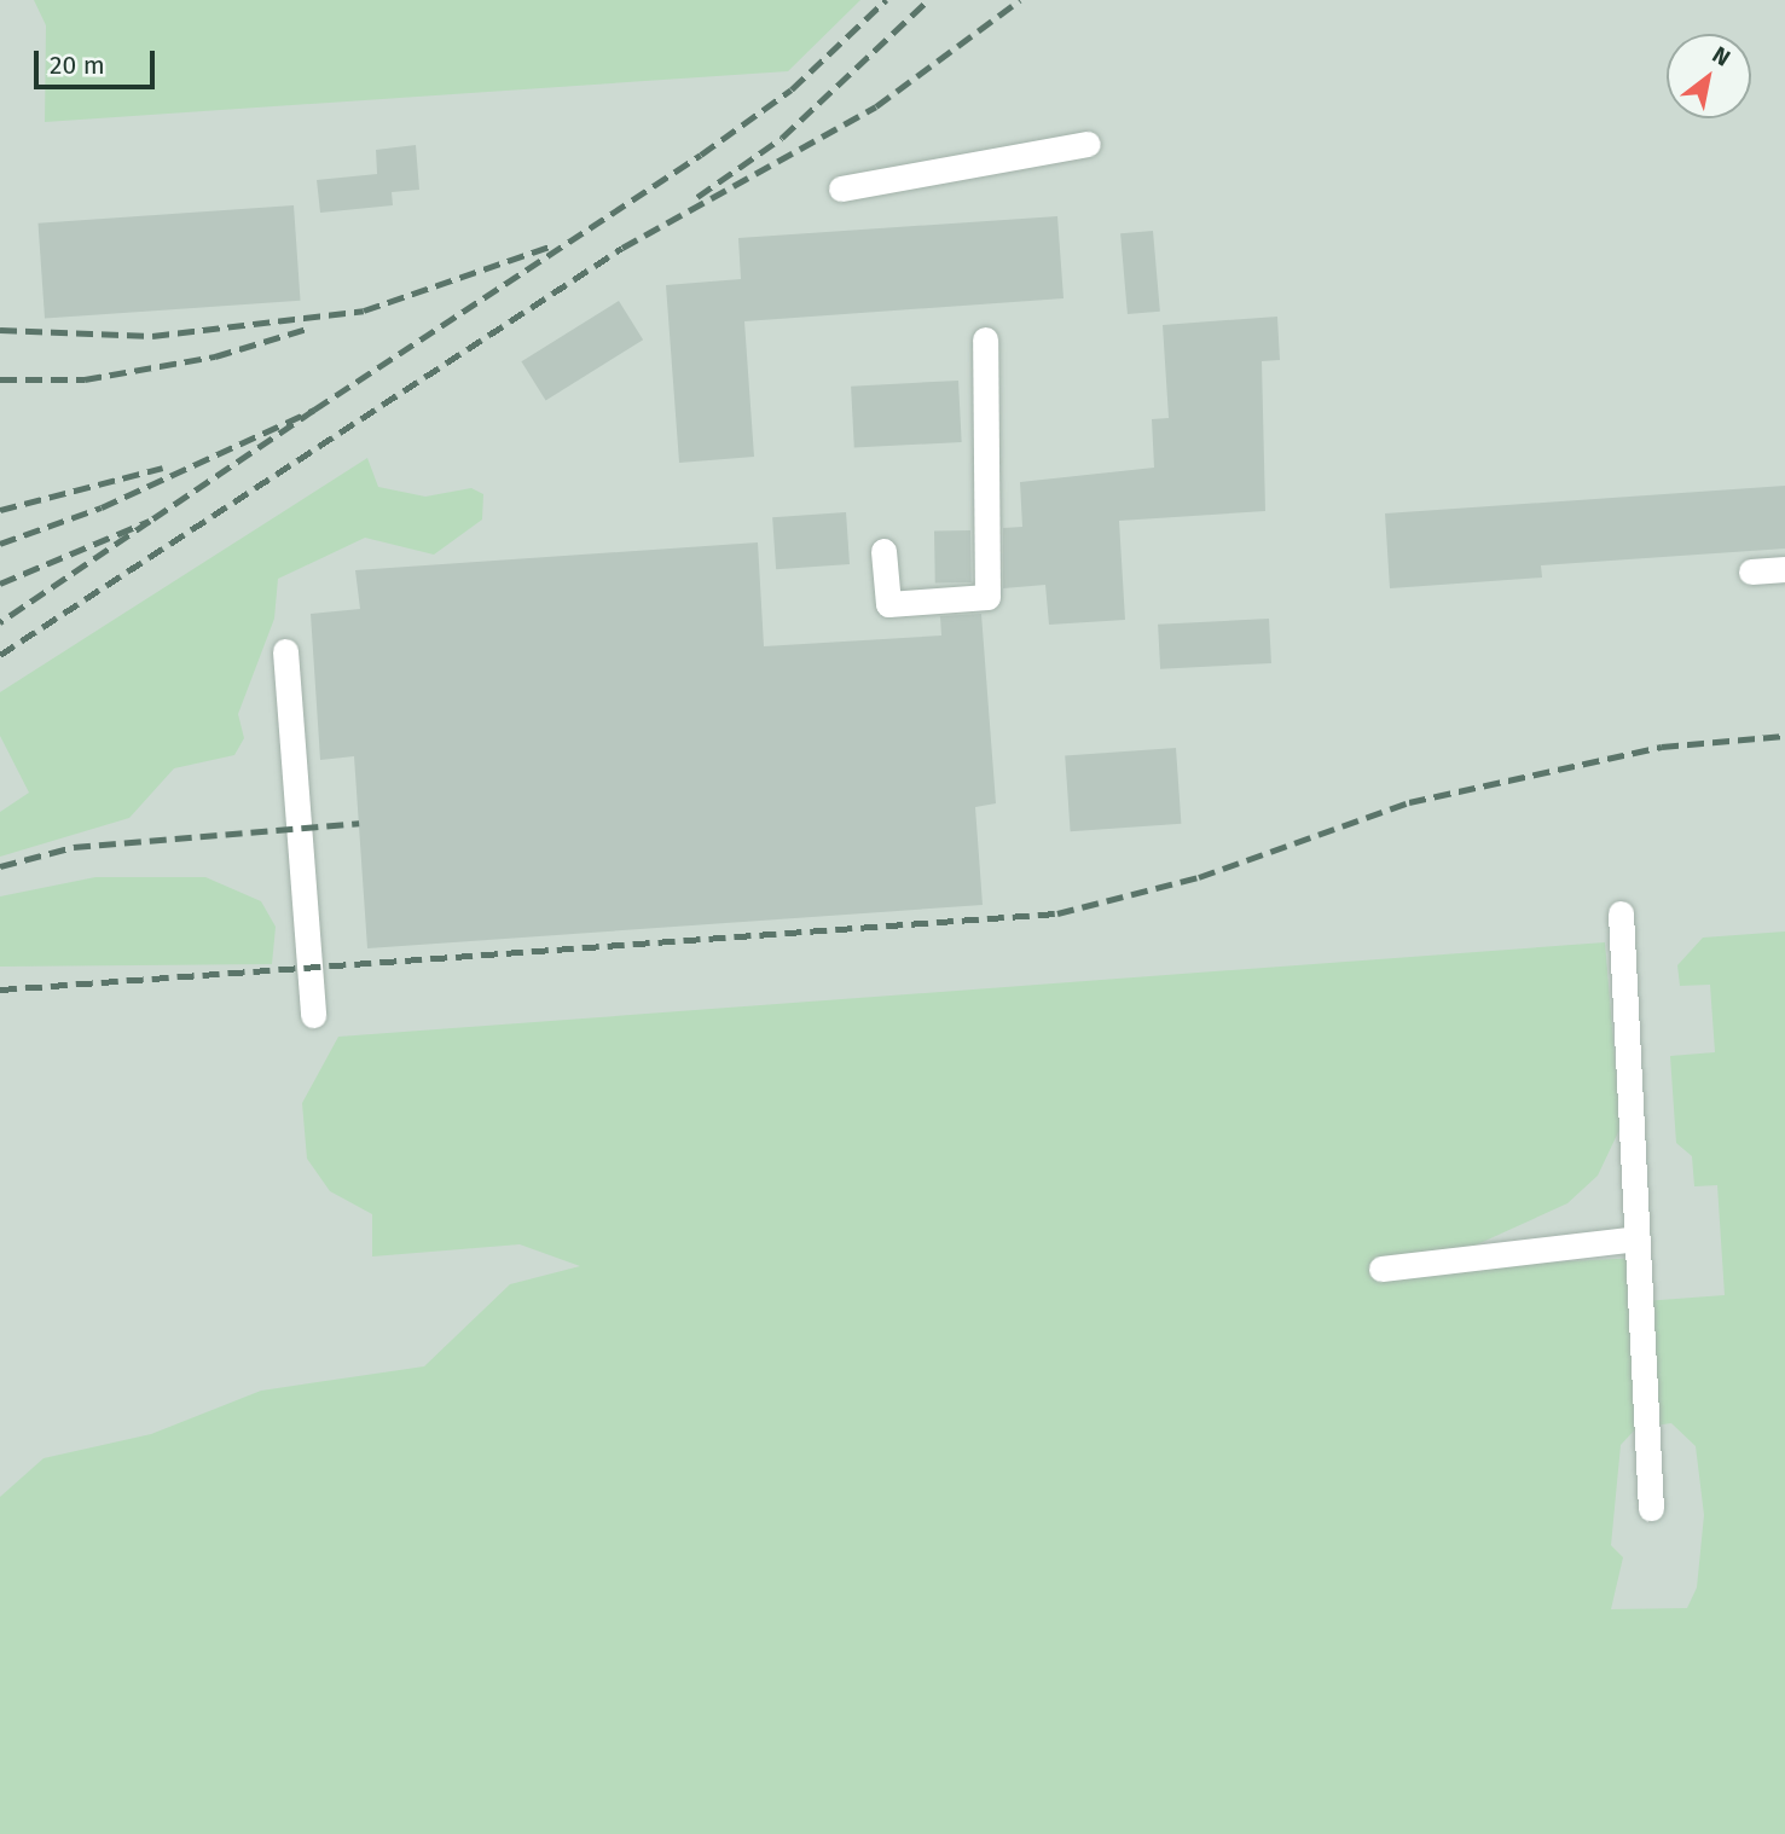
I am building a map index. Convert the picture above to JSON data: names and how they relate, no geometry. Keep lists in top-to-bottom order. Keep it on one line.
{"scale_bar":"20 m","north":"top right"}
